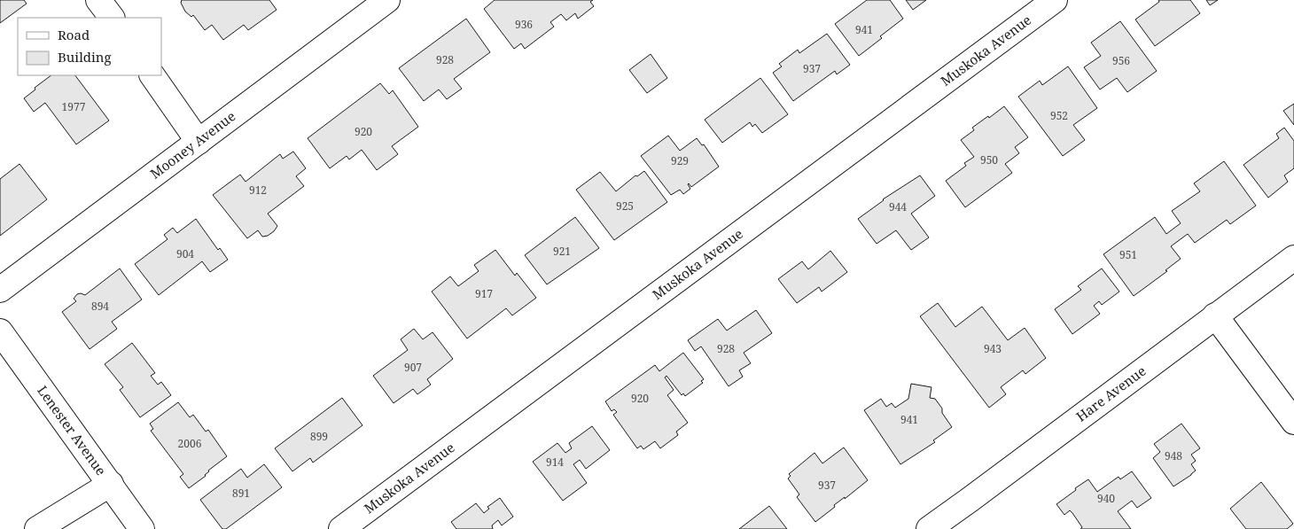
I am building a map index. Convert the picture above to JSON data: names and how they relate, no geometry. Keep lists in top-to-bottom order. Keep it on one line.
{"streets":{"street":["Muskoka Avenue","Mooney Avenue","Hare Avenue","Lenester Avenue"]},"house_numbers":["936","941","928","956","937","1977","952","920","950","929","912","925","944","921","904","951","917","894","928","943","907","920","941","899","2006","948","914","937","891","940"],"legend":["Road","Building"]}
